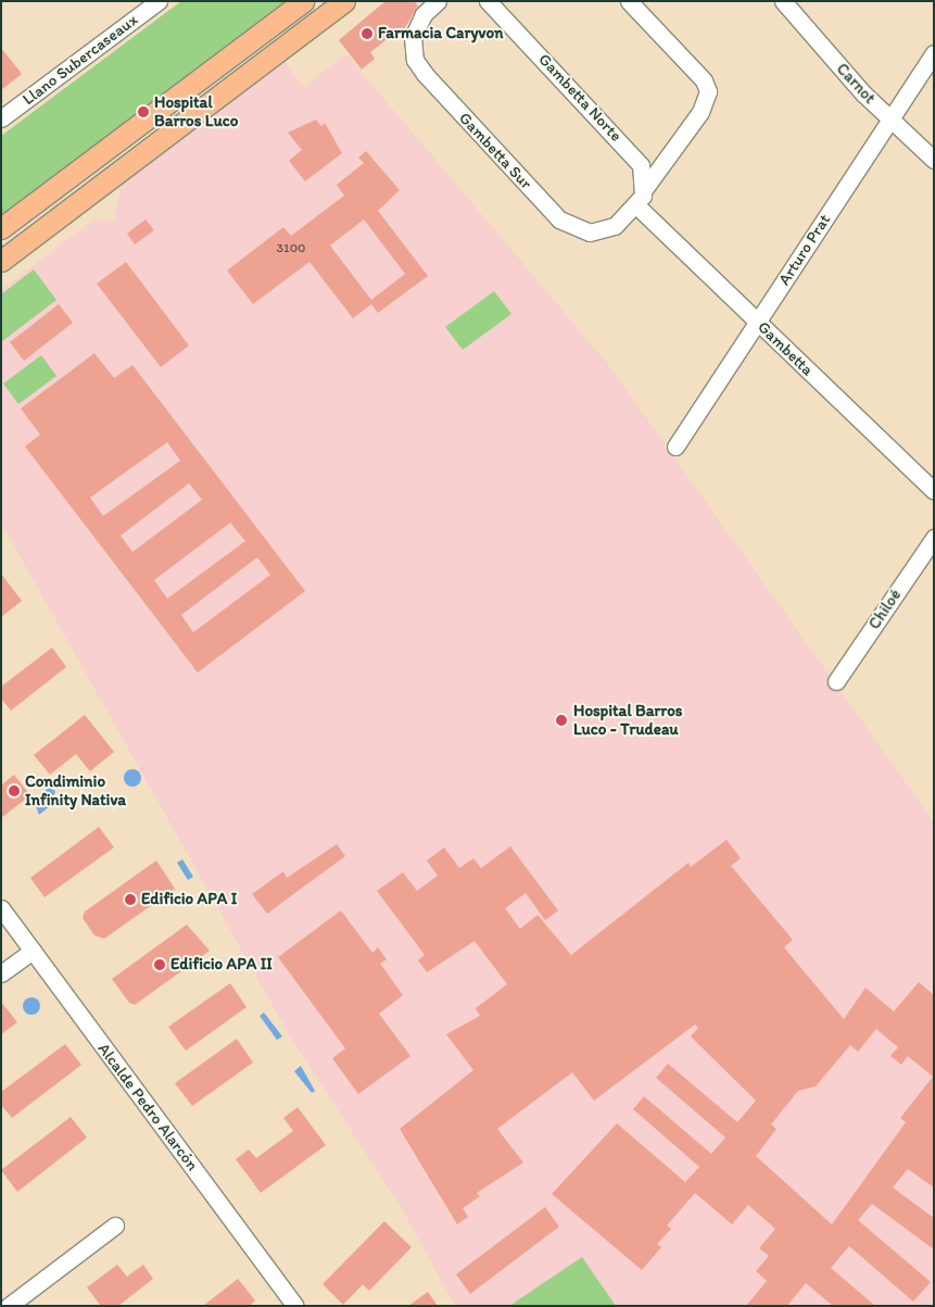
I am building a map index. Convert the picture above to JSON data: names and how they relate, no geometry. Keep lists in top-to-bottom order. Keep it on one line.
{"streets":{"street":["Llano Subercaseaux","Carnot","Gambetta Norte","Gambetta Sur","Arturo Prat","Gambetta","Chiloé","Alcalde Pedro Alarcón"]},"crossings":[["Carnot","Arturo Prat"],["Gambetta Sur","Gambetta"],["Arturo Prat","Gambetta"]],"places":["Farmacia Caryvon","Hospital Barros Luco","Hospital Barros Luco - Trudeau","Condiminio Infinity Nativa","Edificio APA I","Edificio APA II"],"house_numbers":["3100"]}
